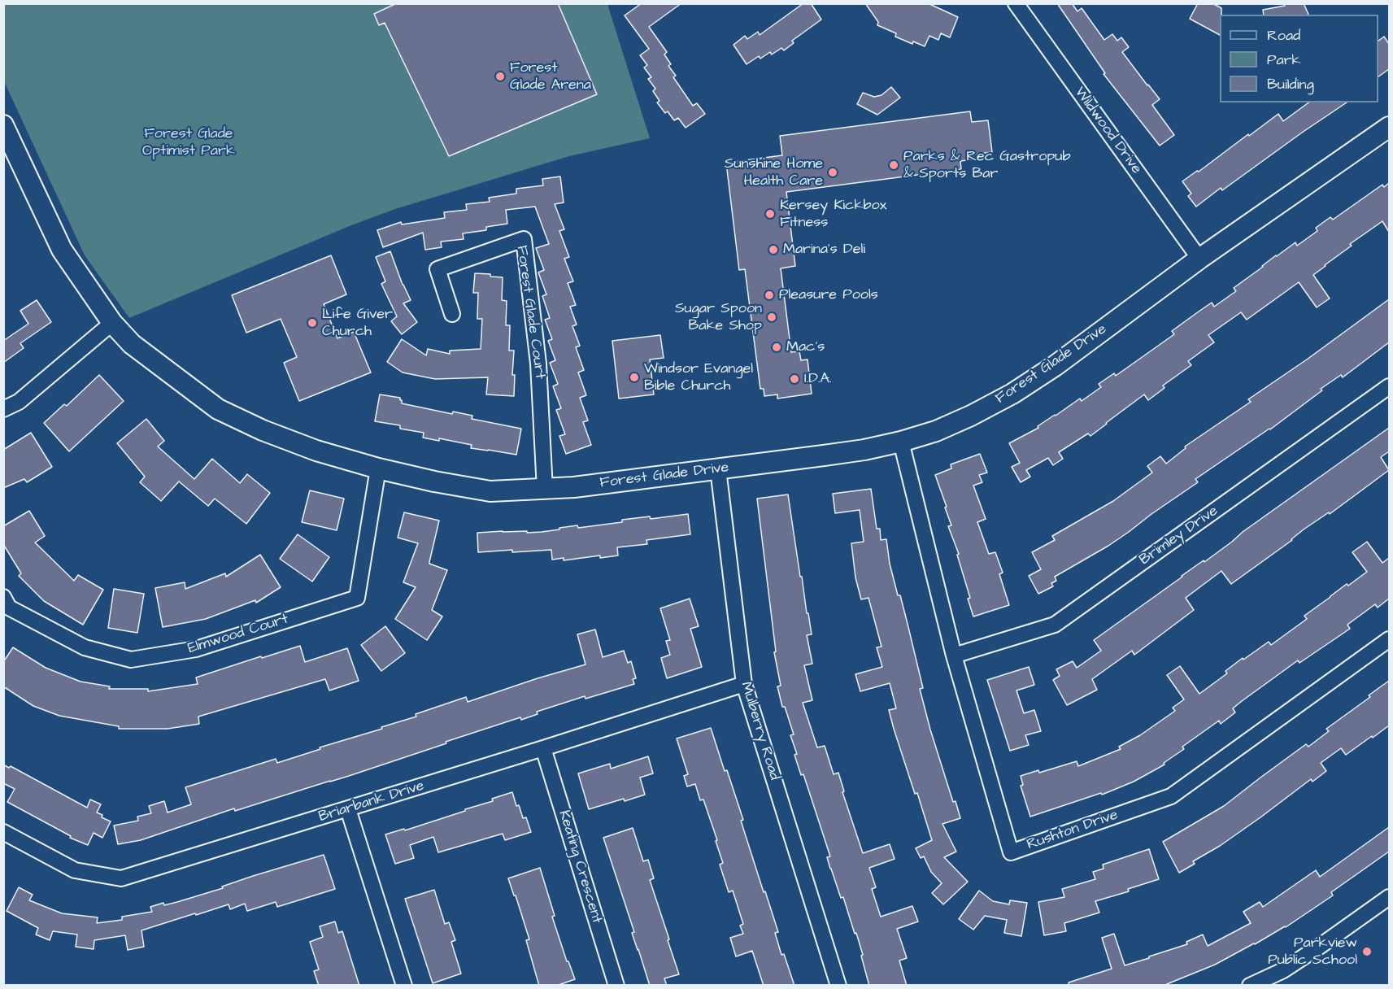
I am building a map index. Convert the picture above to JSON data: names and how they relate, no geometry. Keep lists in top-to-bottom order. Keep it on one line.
{"streets":{"street":["Wildwood Drive","Forest Glade Court","Forest Glade Drive","Brimley Drive","Elmwood Court","Mulberry Road","Briarbank Drive","Rushton Drive","Keating Crescent"]},"crossings":[["Wildwood Drive","Forest Glade Drive"],["Forest Glade Court","Forest Glade Drive"],["Forest Glade Drive","Elmwood Court"],["Forest Glade Drive","Mulberry Road"],["Forest Glade Drive","Rushton Drive"],["Brimley Drive","Rushton Drive"],["Mulberry Road","Briarbank Drive"],["Briarbank Drive","Keating Crescent"]],"parks":["Forest Glade Optimist Park"],"places":["Forest Glade Arena","Parks & Rec Gastropub & Sports Bar","Sunshine Home Health Care","Kersey Kickbox Fitness","Marina's Deli","Pleasure Pools","Sugar Spoon Bake Shop","Life Giver Church","Mac's","Windsor Evangel Bible Church","I.D.A.","Parkview Public School"],"legend":["Road","Park","Building"]}
